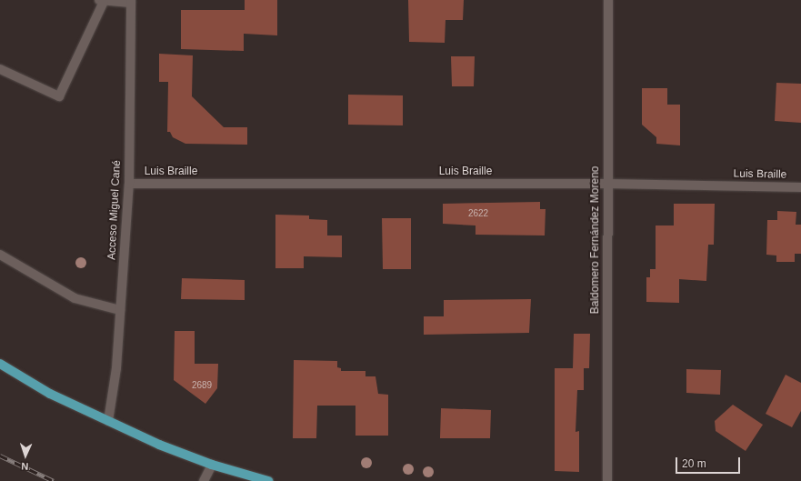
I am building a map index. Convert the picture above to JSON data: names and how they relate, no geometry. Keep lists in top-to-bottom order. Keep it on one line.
{"streets":{"street":["Luis Braille","Acceso Miguel Cané","Baldomero Fernández Moreno"]},"crossings":[["Luis Braille","Acceso Miguel Cané"],["Luis Braille","Baldomero Fernández Moreno"]],"house_numbers":["2622","2689"],"scale_bar":"20 m","north":"bottom"}
